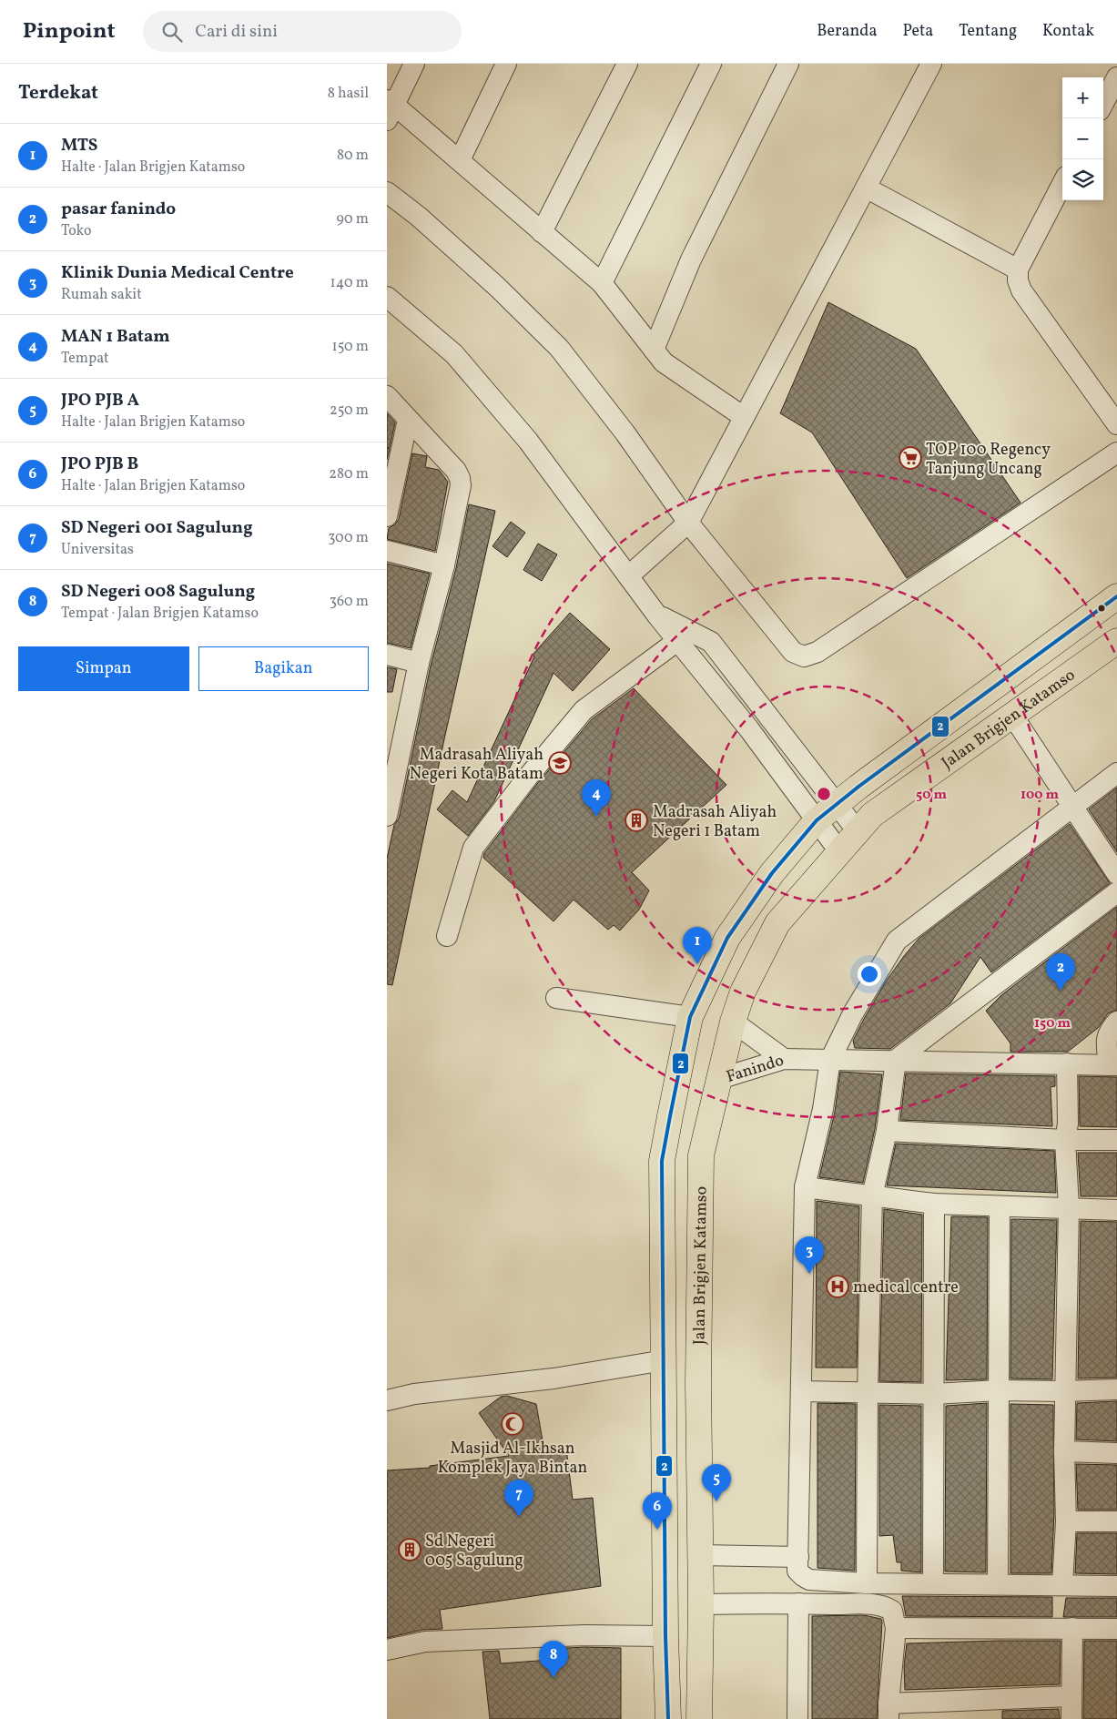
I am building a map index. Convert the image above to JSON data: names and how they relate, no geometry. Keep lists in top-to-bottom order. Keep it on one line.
{"streets":{"highway":["Jalan Brigjen Katamso"],"street":["Fanindo"]},"crossings":[["Jalan Brigjen Katamso","Fanindo"]],"places":{"supermarket":["TOP 100 Regency Tanjung Uncang"],"school or university":["Madrasah Aliyah Negeri Kota Batam"],"building":["Madrasah Aliyah Negeri 1 Batam","Sd Negeri 005 Sagulung"],"hospital":["medical centre"],"mosque":["Masjid Al-Ikhsan Komplek Jaya Bintan"]},"lines":["transit line 2"],"page":{"header":"Pinpoint","search":"Cari di sini","nav":["Beranda","Peta","Tentang","Kontak"],"heading":["Terdekat","8 hasil"],"map_buttons":["+","−"],"list":[{"mark":"1","name":"MTS","note":"Halte · Jalan Brigjen Katamso","value":"80 m"},{"mark":"2","name":"pasar fanindo","note":"Toko","value":"90 m"},{"mark":"3","name":"Klinik Dunia Medical Centre","note":"Rumah sakit","value":"140 m"},{"mark":"4","name":"MAN 1 Batam","note":"Tempat","value":"150 m"},{"mark":"5","name":"JPO PJB A","note":"Halte · Jalan Brigjen Katamso","value":"250 m"},{"mark":"6","name":"JPO PJB B","note":"Halte · Jalan Brigjen Katamso","value":"280 m"},{"mark":"7","name":"SD Negeri 001 Sagulung","note":"Universitas","value":"300 m"},{"mark":"8","name":"SD Negeri 008 Sagulung","note":"Tempat · Jalan Brigjen Katamso","value":"360 m"}],"buttons":["Simpan","Bagikan"],"pins":["4","1","2","3","5","7","6","8"]},"rings":["50 m","100 m","150 m"]}
